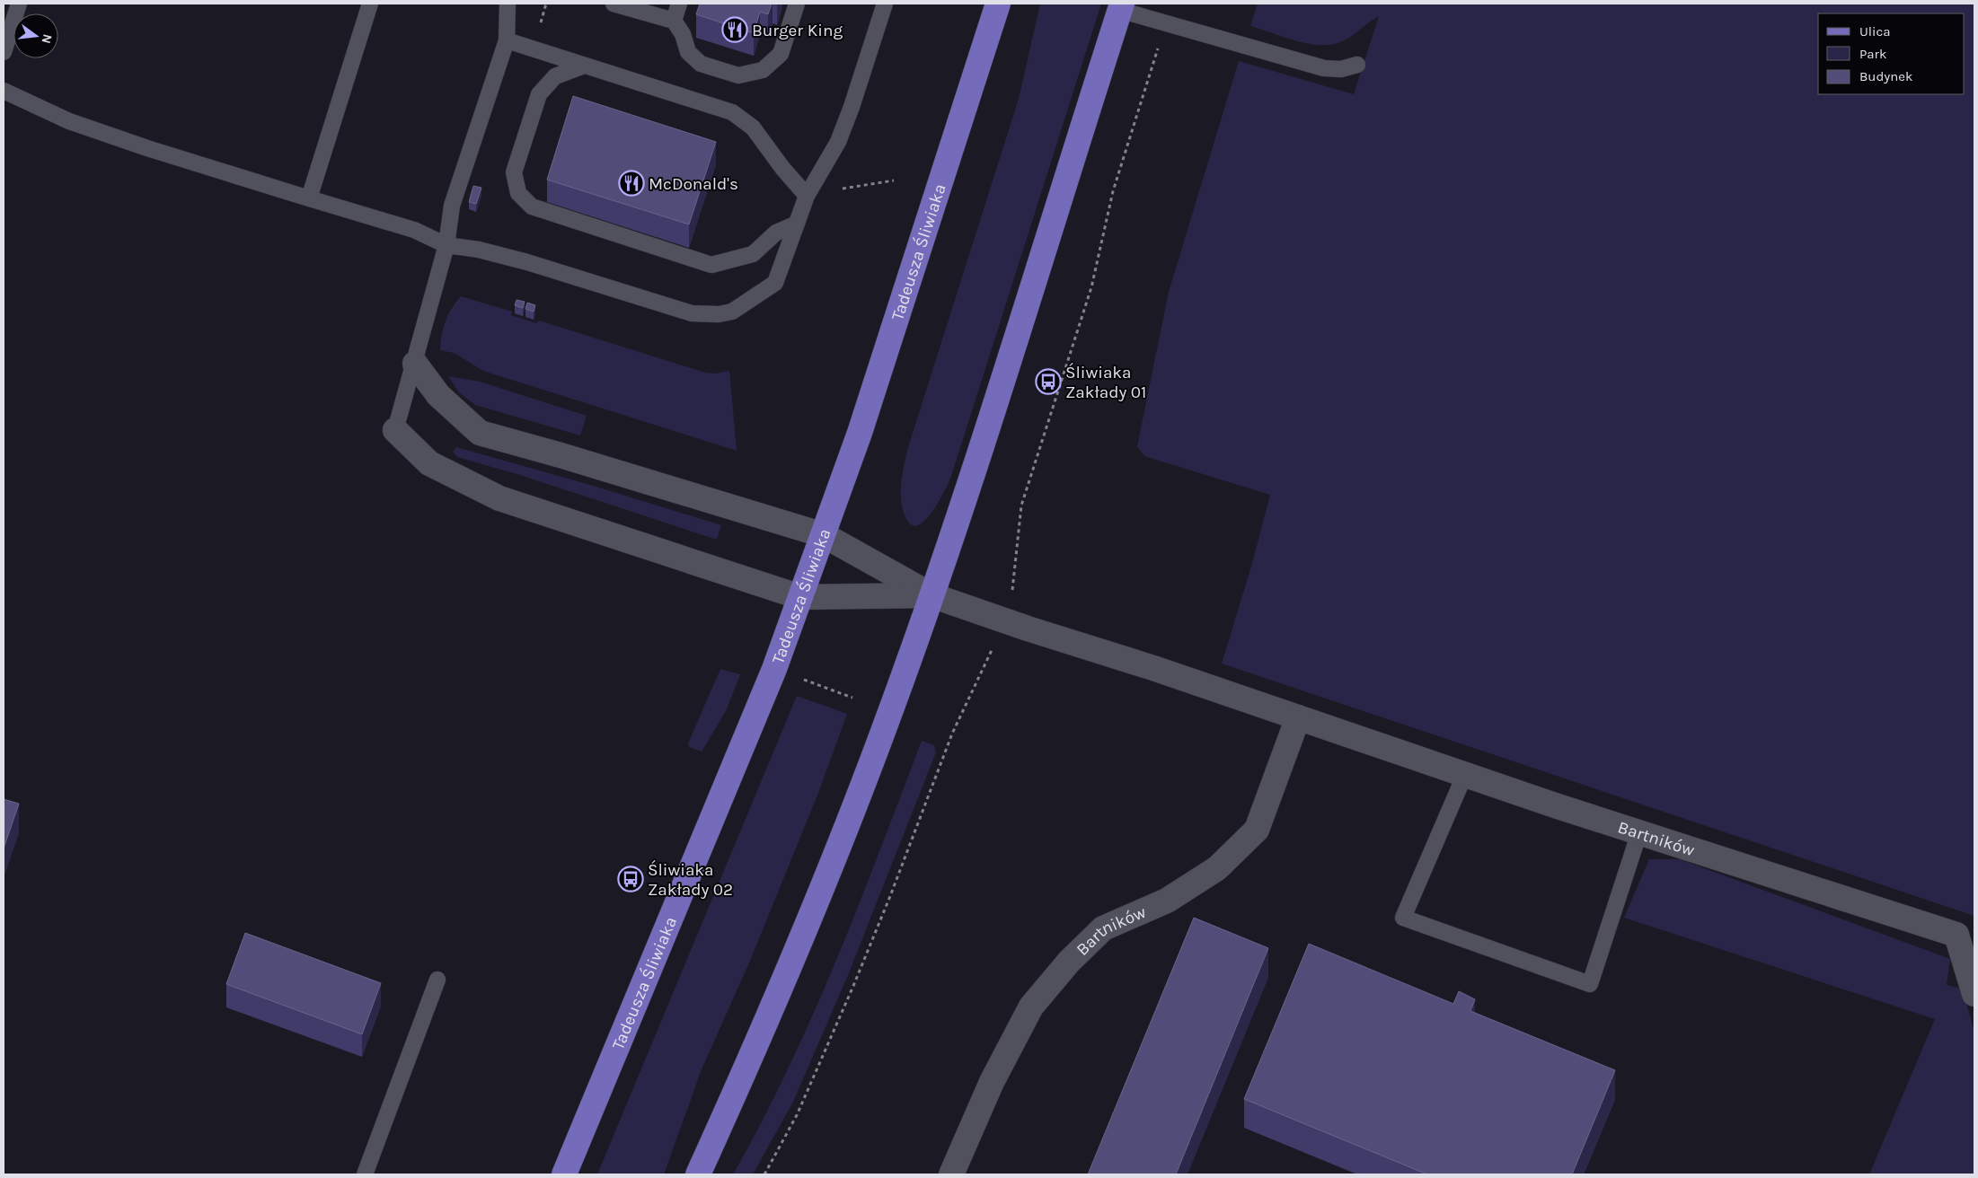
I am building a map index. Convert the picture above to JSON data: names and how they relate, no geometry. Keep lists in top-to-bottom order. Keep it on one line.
{"streets":{"main road":["Tadeusza Śliwiaka"],"street":["Bartników"]},"places":{"restaurant":["Burger King","McDonald's"],"bus stop":["Śliwiaka Zakłady 01","Śliwiaka Zakłady 02"]},"legend":["Ulica","Park","Budynek"],"north":"right"}
